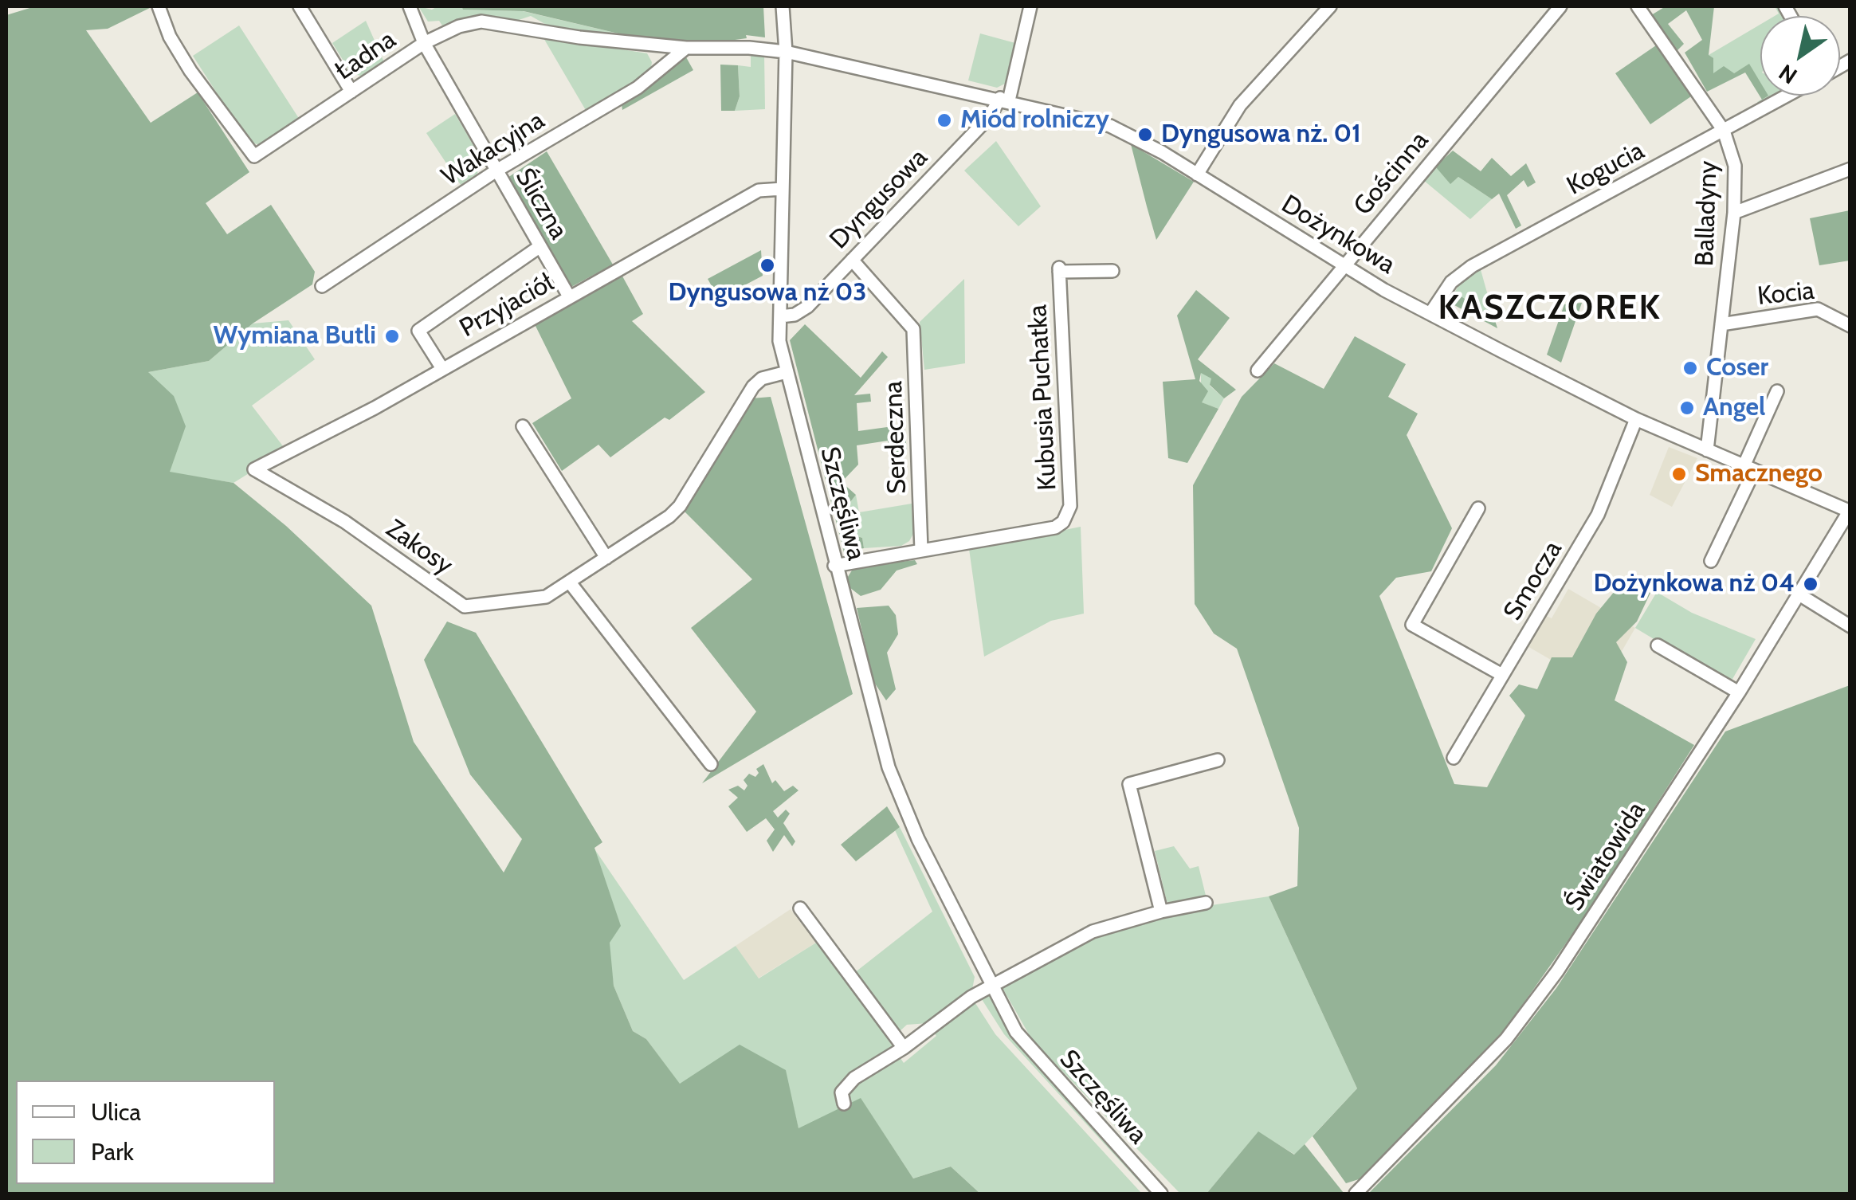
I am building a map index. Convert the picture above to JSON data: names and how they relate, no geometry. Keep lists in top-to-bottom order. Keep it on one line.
{"streets":{"street":["Ładna","Wakacyjna","Kogucia","Gościnna","Dyngusowa","Śliczna","Balladyny","Dożynkowa","Kocia","Przyjaciół","Kubusia Puchatka","Serdeczna","Szczęśliwa","Zakosy","Smocza","Światowida"]},"crossings":[["Ładna","Wakacyjna"],["Ładna","Śliczna"],["Ładna","Dożynkowa"],["Ładna","Szczęśliwa"],["Wakacyjna","Śliczna"],["Kogucia","Balladyny"],["Kogucia","Dożynkowa"],["Gościnna","Dożynkowa"],["Dyngusowa","Dożynkowa"],["Dyngusowa","Serdeczna"],["Dyngusowa","Szczęśliwa"],["Śliczna","Przyjaciół"],["Balladyny","Dożynkowa"],["Balladyny","Kocia"],["Dożynkowa","Szczęśliwa"],["Dożynkowa","Smocza"],["Dożynkowa","Światowida"],["Przyjaciół","Szczęśliwa"],["Przyjaciół","Zakosy"],["Kubusia Puchatka","Serdeczna"],["Szczęśliwa","Zakosy"]],"districts":["KASZCZOREK"],"places":["Miód rolniczy","Dyngusowa nż. 01","Dyngusowa nż 03","Wymiana Butli","Coser","Angel","Smacznego","Dożynkowa nż 04"],"legend":["Ulica","Park"],"north":"bottom left"}
